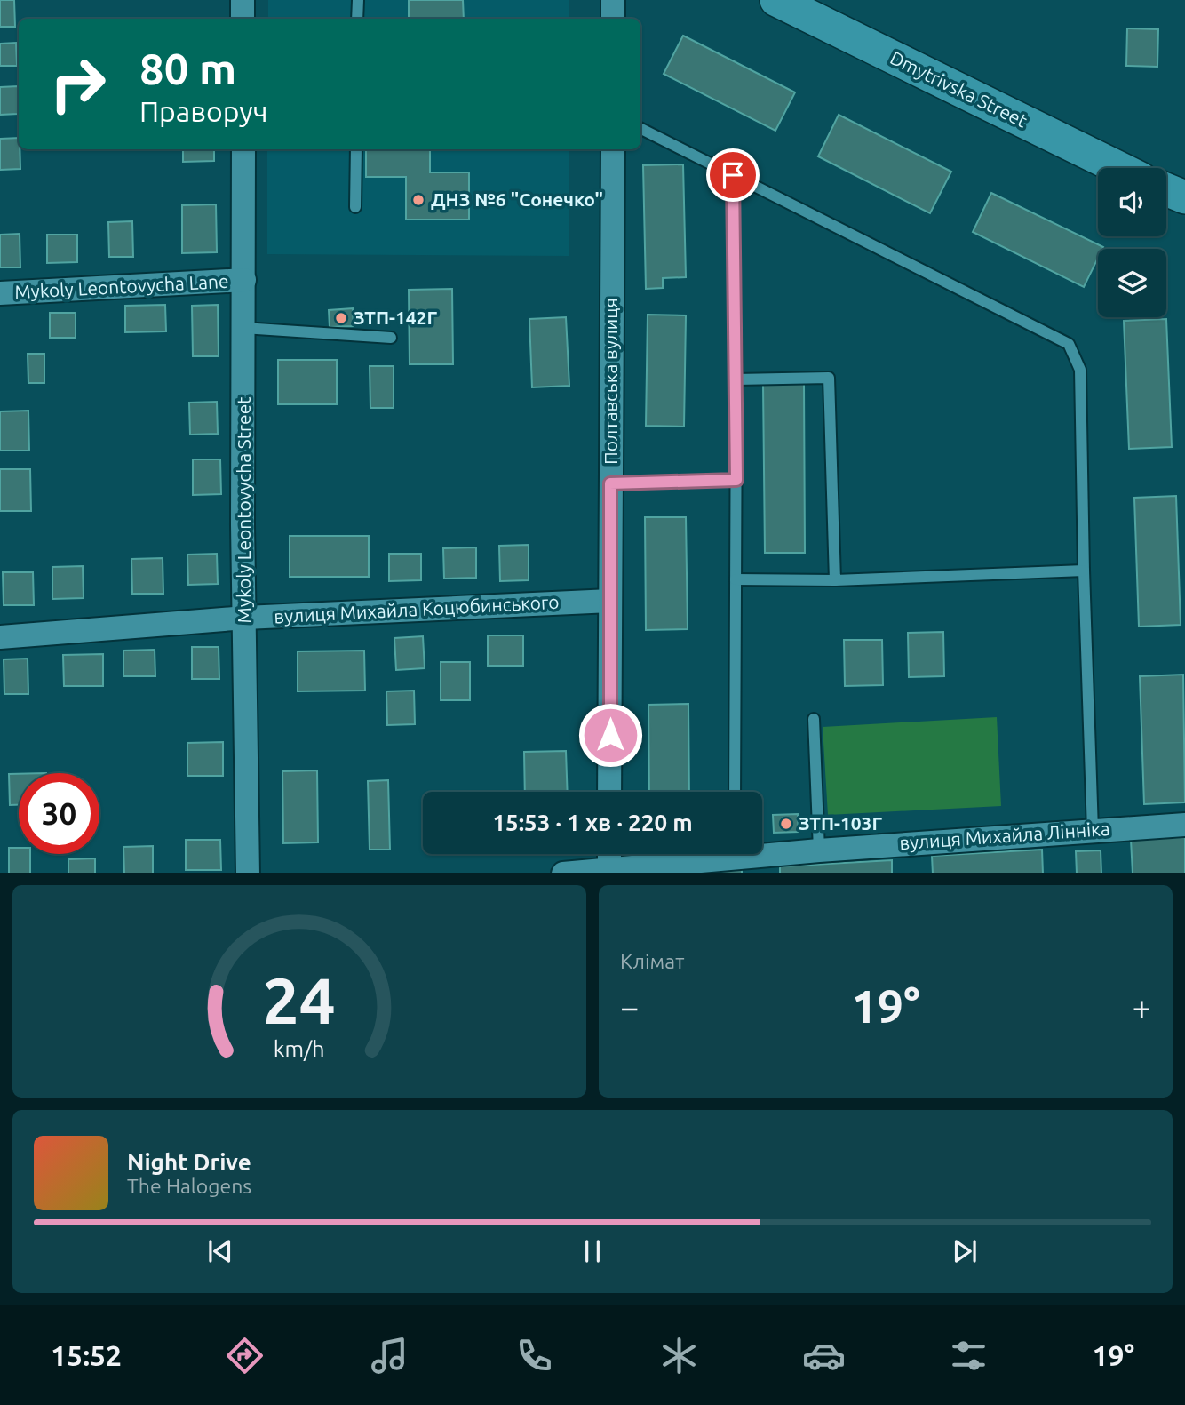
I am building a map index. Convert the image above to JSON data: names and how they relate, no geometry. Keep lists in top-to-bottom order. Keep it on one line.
{"streets":{"main road":["Dmytrivska Street"],"street":["Mykoly Leontovycha Lane","Полтавська вулиця","Mykoly Leontovycha Street","вулиця Михайла Коцюбинського","вулиця Михайла Лінніка"]},"crossings":[["Mykoly Leontovycha Lane","Mykoly Leontovycha Street"],["Полтавська вулиця","вулиця Михайла Коцюбинського"],["Mykoly Leontovycha Street","вулиця Михайла Коцюбинського"]],"places":["ДНЗ №6 \"Сонечко\"","ЗТП-142Г","ЗТП-103Г"],"page":{"turn":["80 m","Праворуч"],"limit":"30","trip":"15:53 · 1 хв · 220 m","tile":"Клімат","heat":["−","19°","+"],"song":["Night Drive","The Halogens"],"tabs":["15:52","19°"],"gauge":["24","km/h"]}}
